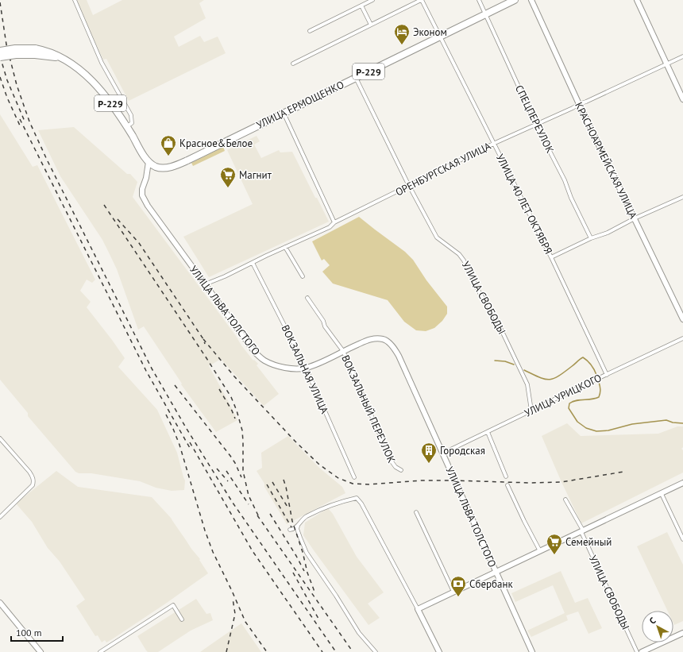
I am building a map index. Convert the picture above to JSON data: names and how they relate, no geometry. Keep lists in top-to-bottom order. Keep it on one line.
{"streets":{"highway":["Р-229","УЛИЦА ЕРМОЩЕНКО"],"street":["СПЕЦПЕРЕУЛОК","КРАСНОАРМЕЙСКАЯ УЛИЦА","ОРЕНБУРГСКАЯ УЛИЦА","УЛИЦА 40 ЛЕТ ОКТЯБРЯ","УЛИЦА СВОБОДЫ","УЛИЦА ЛЬВА ТОЛСТОГО","ВОКЗАЛЬНАЯ УЛИЦА","УЛИЦА УРИЦКОГО","ВОКЗАЛЬНЫЙ ПЕРЕУЛОК"]},"crossings":[["Р-229","УЛИЦА ЕРМОЩЕНКО"],["Р-229","УЛИЦА ЛЬВА ТОЛСТОГО"],["УЛИЦА ЕРМОЩЕНКО","СПЕЦПЕРЕУЛОК"],["УЛИЦА ЕРМОЩЕНКО","УЛИЦА 40 ЛЕТ ОКТЯБРЯ"],["УЛИЦА ЕРМОЩЕНКО","УЛИЦА СВОБОДЫ"],["УЛИЦА ЕРМОЩЕНКО","УЛИЦА ЛЬВА ТОЛСТОГО"],["СПЕЦПЕРЕУЛОК","ОРЕНБУРГСКАЯ УЛИЦА"],["КРАСНОАРМЕЙСКАЯ УЛИЦА","ОРЕНБУРГСКАЯ УЛИЦА"],["ОРЕНБУРГСКАЯ УЛИЦА","УЛИЦА 40 ЛЕТ ОКТЯБРЯ"],["ОРЕНБУРГСКАЯ УЛИЦА","УЛИЦА СВОБОДЫ"],["ОРЕНБУРГСКАЯ УЛИЦА","УЛИЦА ЛЬВА ТОЛСТОГО"],["ОРЕНБУРГСКАЯ УЛИЦА","ВОКЗАЛЬНАЯ УЛИЦА"],["УЛИЦА 40 ЛЕТ ОКТЯБРЯ","УЛИЦА УРИЦКОГО"],["УЛИЦА СВОБОДЫ","УЛИЦА УРИЦКОГО"],["УЛИЦА ЛЬВА ТОЛСТОГО","ВОКЗАЛЬНАЯ УЛИЦА"],["УЛИЦА ЛЬВА ТОЛСТОГО","УЛИЦА УРИЦКОГО"],["УЛИЦА ЛЬВА ТОЛСТОГО","ВОКЗАЛЬНЫЙ ПЕРЕУЛОК"]],"places":{"hotel":["Эконом"],"shop":["Красное&Белое"],"supermarket":["Магнит","Семейный"],"building":["Городская"],"bank":["Сбербанк"]},"scale_bar":"100 m","north":"top left"}
